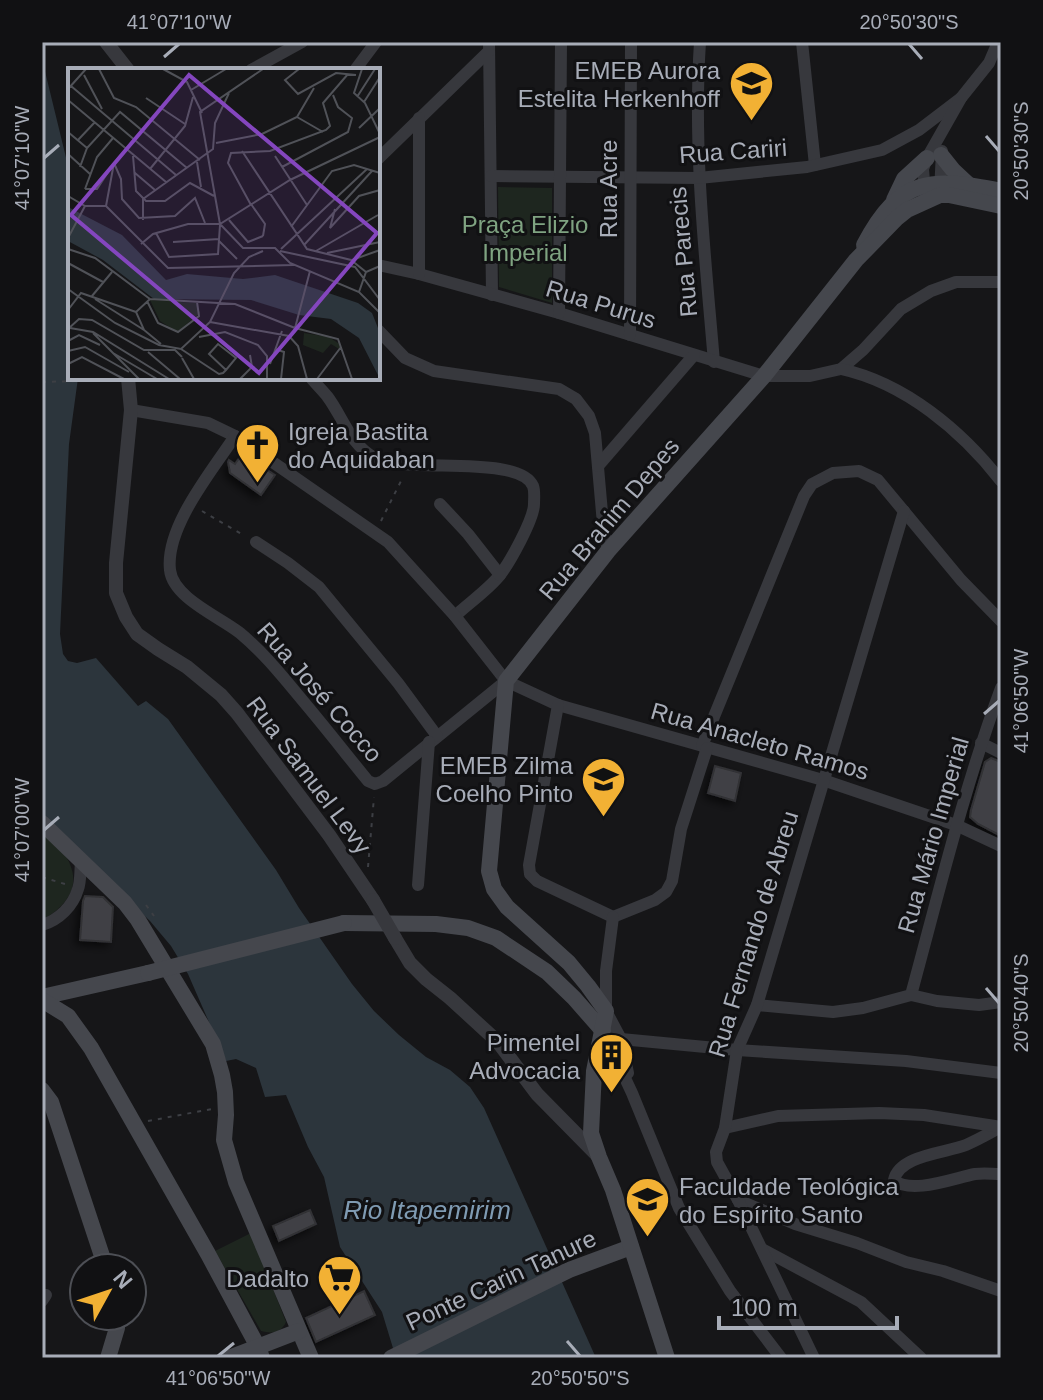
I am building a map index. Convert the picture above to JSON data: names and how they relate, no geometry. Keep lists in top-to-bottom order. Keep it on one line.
{"streets":{"main road":["Rua Brahim Depes","Ponte Carin Tanure"],"street":["Rua Cariri","Rua Acre","Rua Parecis","Rua Purus","Rua José Cocco","Rua Anacleto Ramos","Rua Samuel Levy","Rua Mário Imperial","Rua Fernando de Abreu"]},"crossings":[["Rua Cariri","Rua Acre"],["Rua Cariri","Rua Parecis"],["Rua Acre","Rua Purus"],["Rua Parecis","Rua Purus"],["Rua Purus","Rua Brahim Depes"],["Rua Brahim Depes","Rua José Cocco"],["Rua Brahim Depes","Rua Anacleto Ramos"],["Rua Anacleto Ramos","Rua Mário Imperial"],["Rua Anacleto Ramos","Rua Fernando de Abreu"]],"water":["Rio Itapemirim"],"parks":["Praça Elizio Imperial"],"places":{"school or university":["EMEB Aurora Estelita Herkenhoff","EMEB Zilma Coelho Pinto","Faculdade Teológica do Espírito Santo"],"church":["Igreja Bastita do Aquidaban"],"building":["Pimentel Advocacia"],"supermarket":["Dadalto"]},"scale_bar":"100 m","north":"top right","coordinates":["41°07'10\"W","20°50'30\"S","41°06'50\"W","41°07'00\"W","20°50'40\"S","20°50'50\"S"]}
